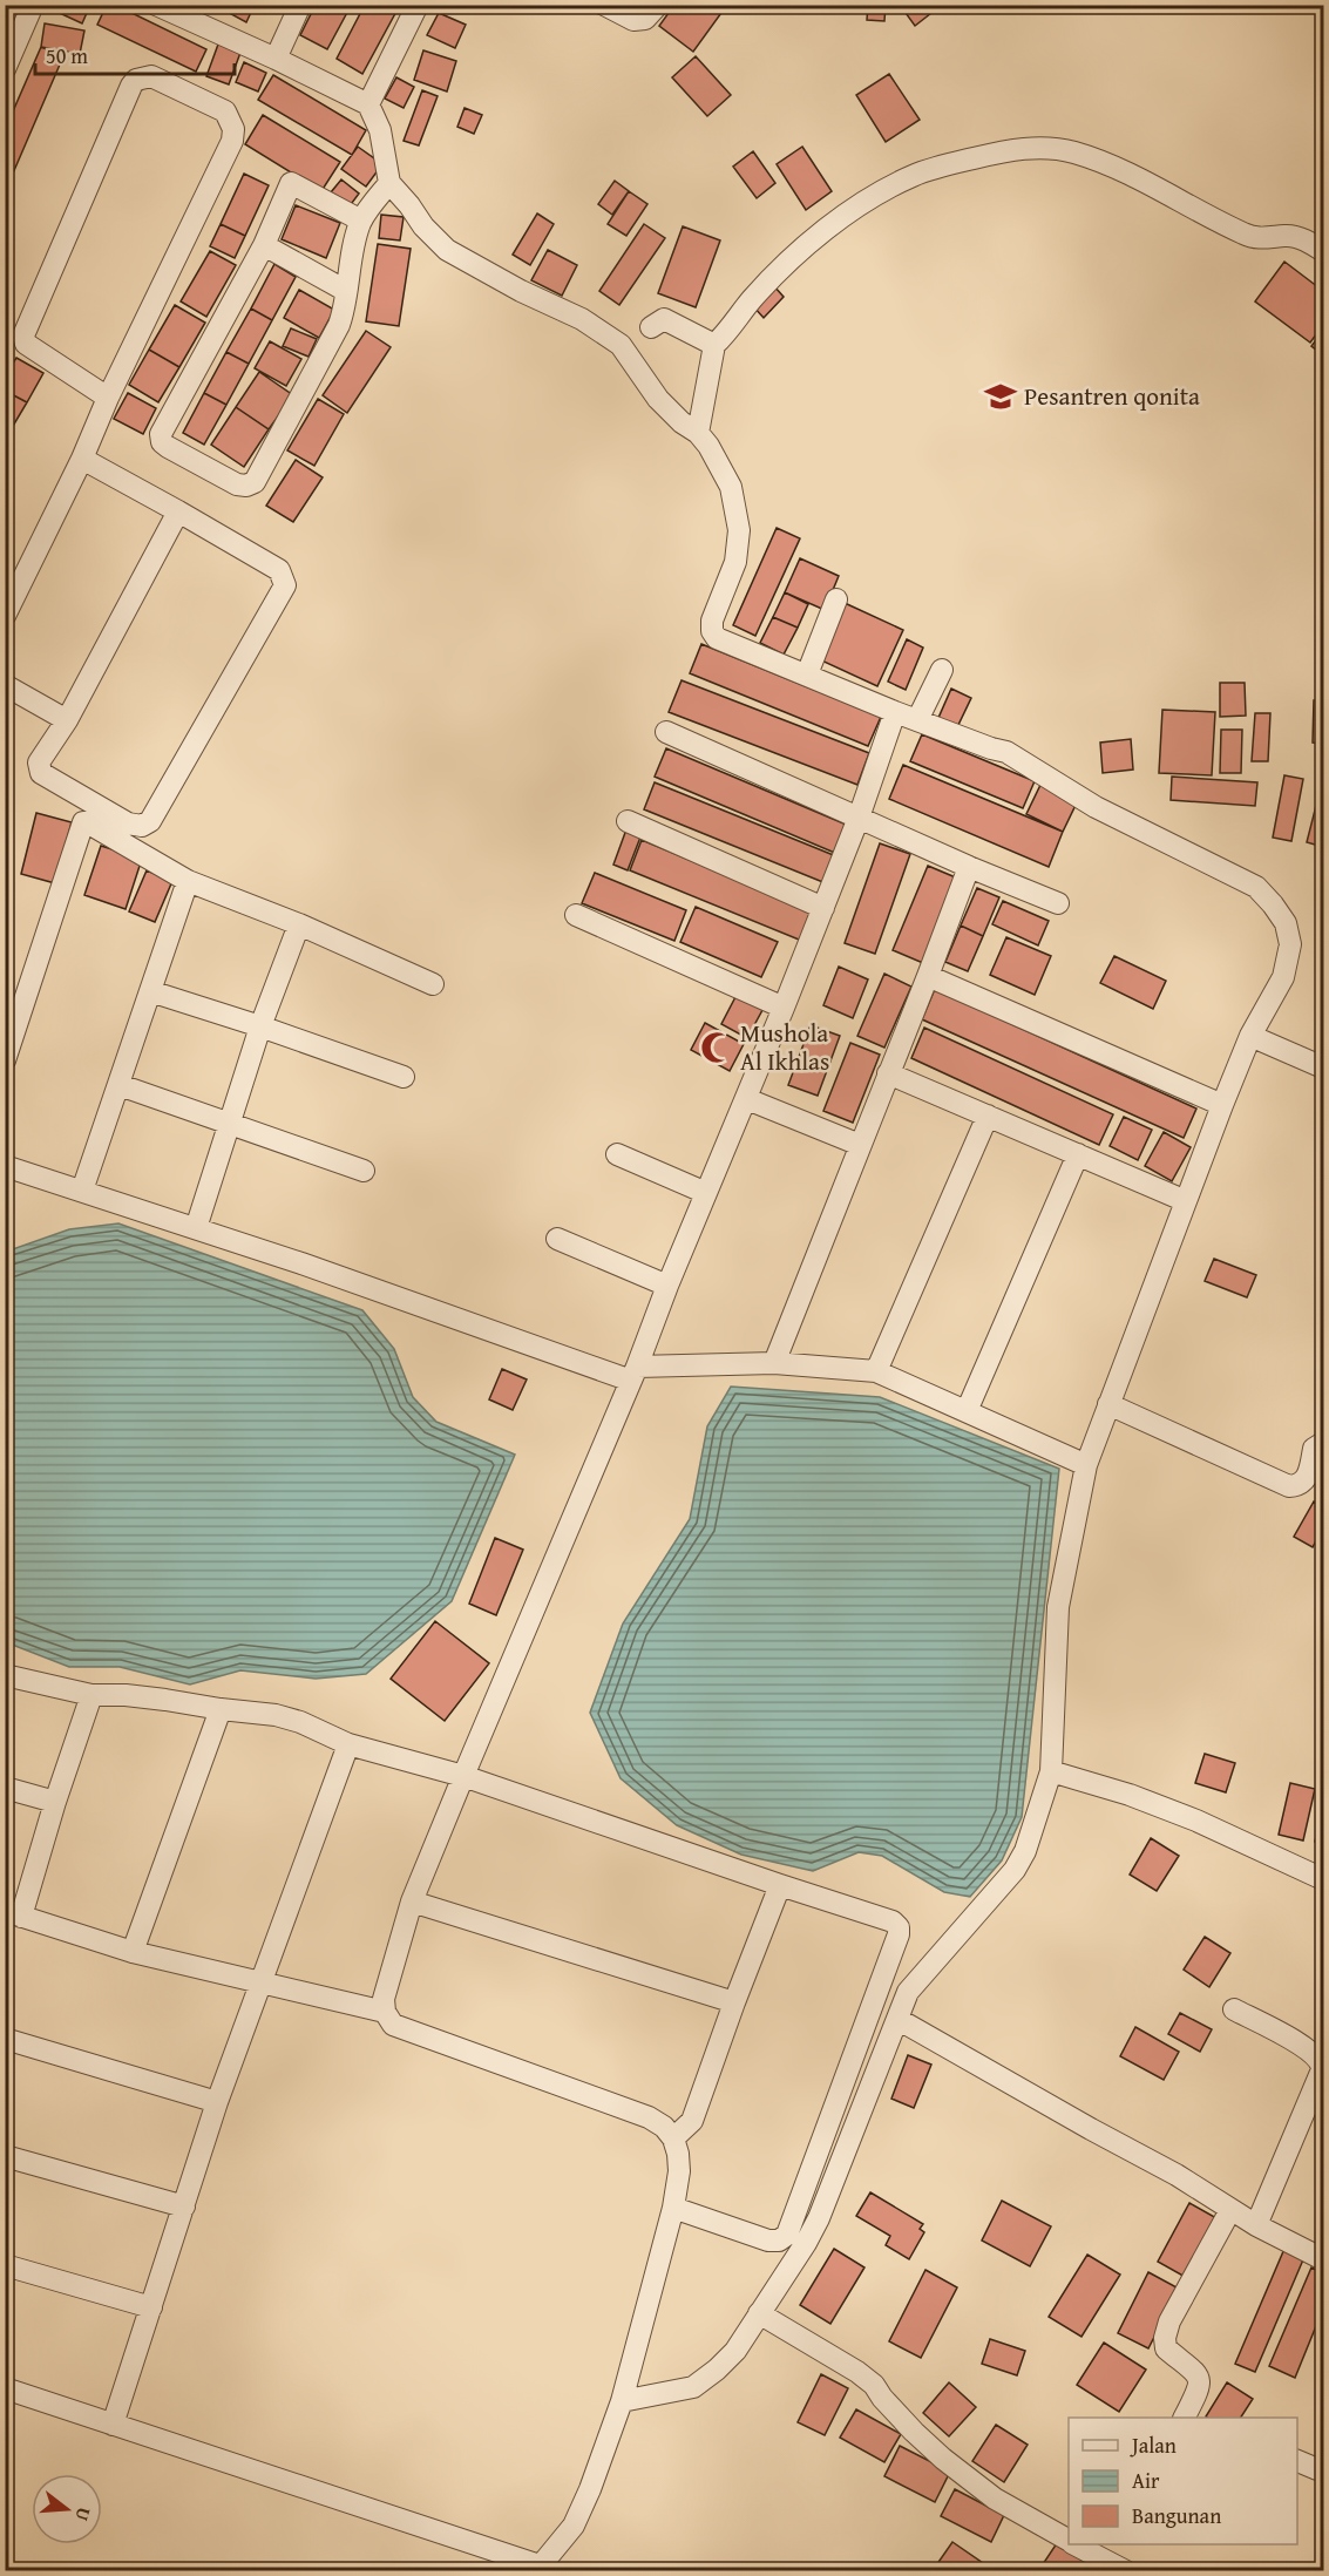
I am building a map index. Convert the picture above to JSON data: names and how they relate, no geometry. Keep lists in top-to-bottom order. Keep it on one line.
{"places":{"school or university":["Pesantren qonita"],"mosque":["Mushola Al Ikhlas"]},"legend":["Jalan","Air","Bangunan"],"scale_bar":"50 m","north":"right"}
